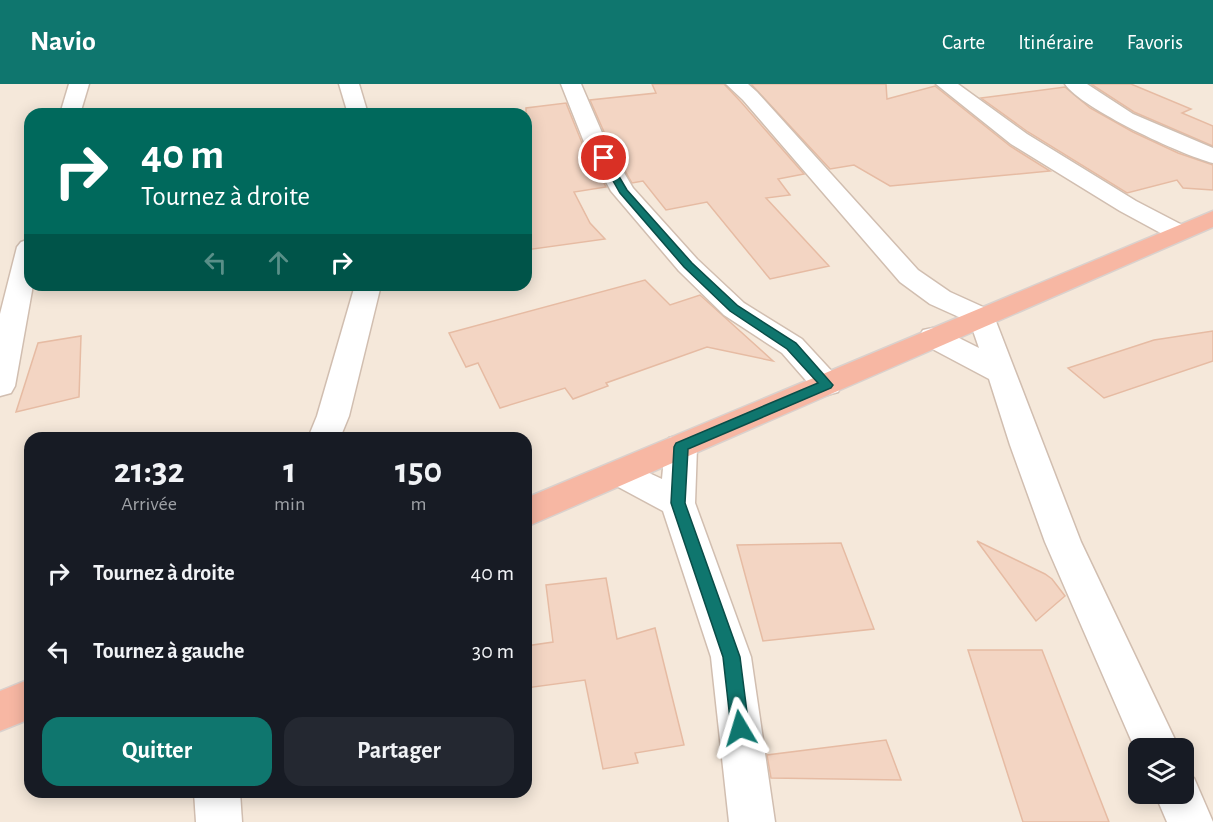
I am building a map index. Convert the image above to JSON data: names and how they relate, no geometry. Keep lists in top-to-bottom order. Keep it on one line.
{"page":{"header":"Navio","nav":["Carte","Itinéraire","Favoris"],"turn":["40 m","Tournez à droite"],"eta":["21:32","Arrivée","1","min","150","m"],"list":[{"name":"Tournez à droite","value":"40 m"},{"name":"Tournez à gauche","value":"30 m"}],"buttons":["Quitter","Partager"]}}
